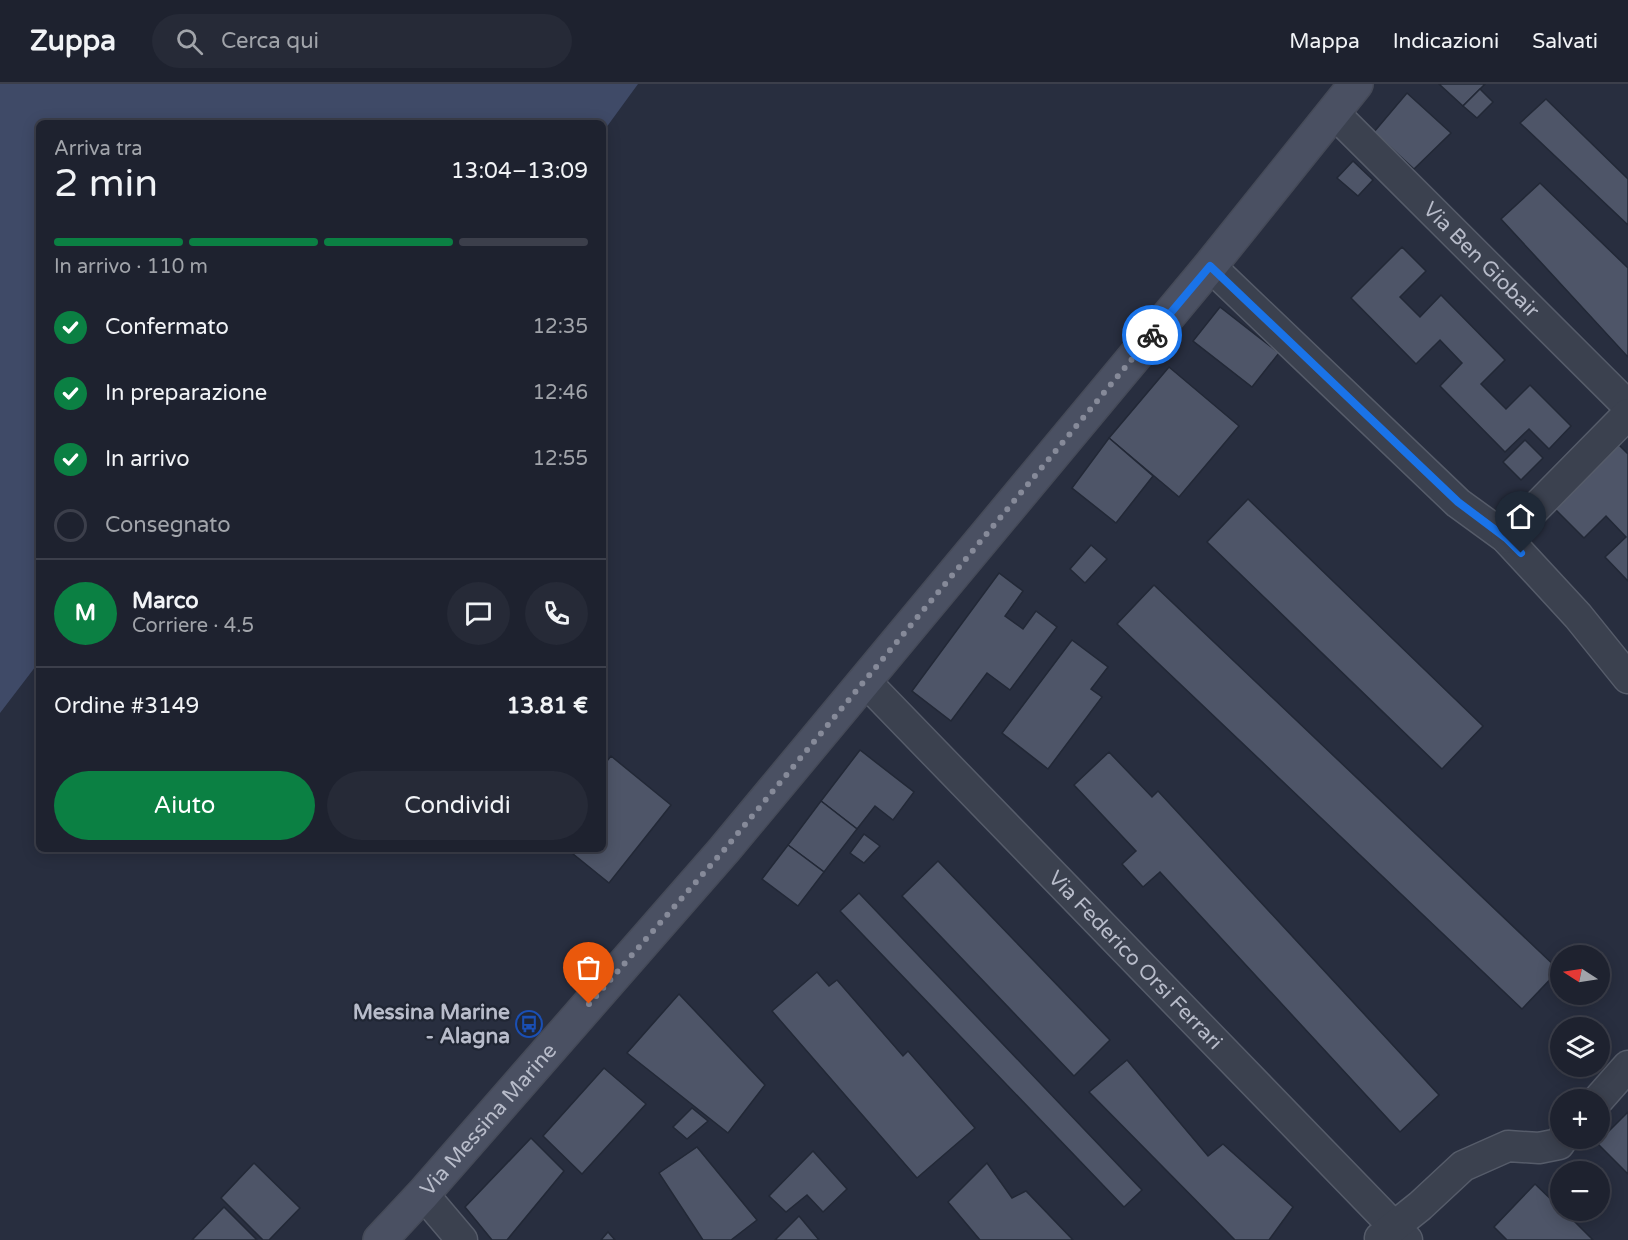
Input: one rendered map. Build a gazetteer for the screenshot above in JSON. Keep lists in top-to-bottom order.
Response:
{
  "streets": {
    "main road": ["Via Messina Marine"],
    "street": ["Via Ben Giobair", "Via Federico Orsi Ferrari"]
  },
  "crossings": [
    ["Via Ben Giobair", "Via Messina Marine"],
    ["Via Federico Orsi Ferrari", "Via Messina Marine"]
  ],
  "places": {
    "bus stop": ["Messina Marine - Alagna"]
  },
  "north": "left",
  "page": {
    "header": "Zuppa",
    "search": "Cerca qui",
    "nav": ["Mappa", "Indicazioni", "Salvati"],
    "heading": ["2 min", "Arriva tra", "13:04–13:09"],
    "panel": [
      "Marco",
      "Corriere · 4.5",
      "Ordine #3149",
      "13.81 €"
    ],
    "bar": "In arrivo · 110 m",
    "list": [
      ["Confermato", "12:35"],
      ["In preparazione", "12:46"],
      ["In arrivo", "12:55"],
      "Consegnato"
    ],
    "round": "M",
    "buttons": ["Aiuto", "Condividi"],
    "map_buttons": ["+", "−"]
  }
}
